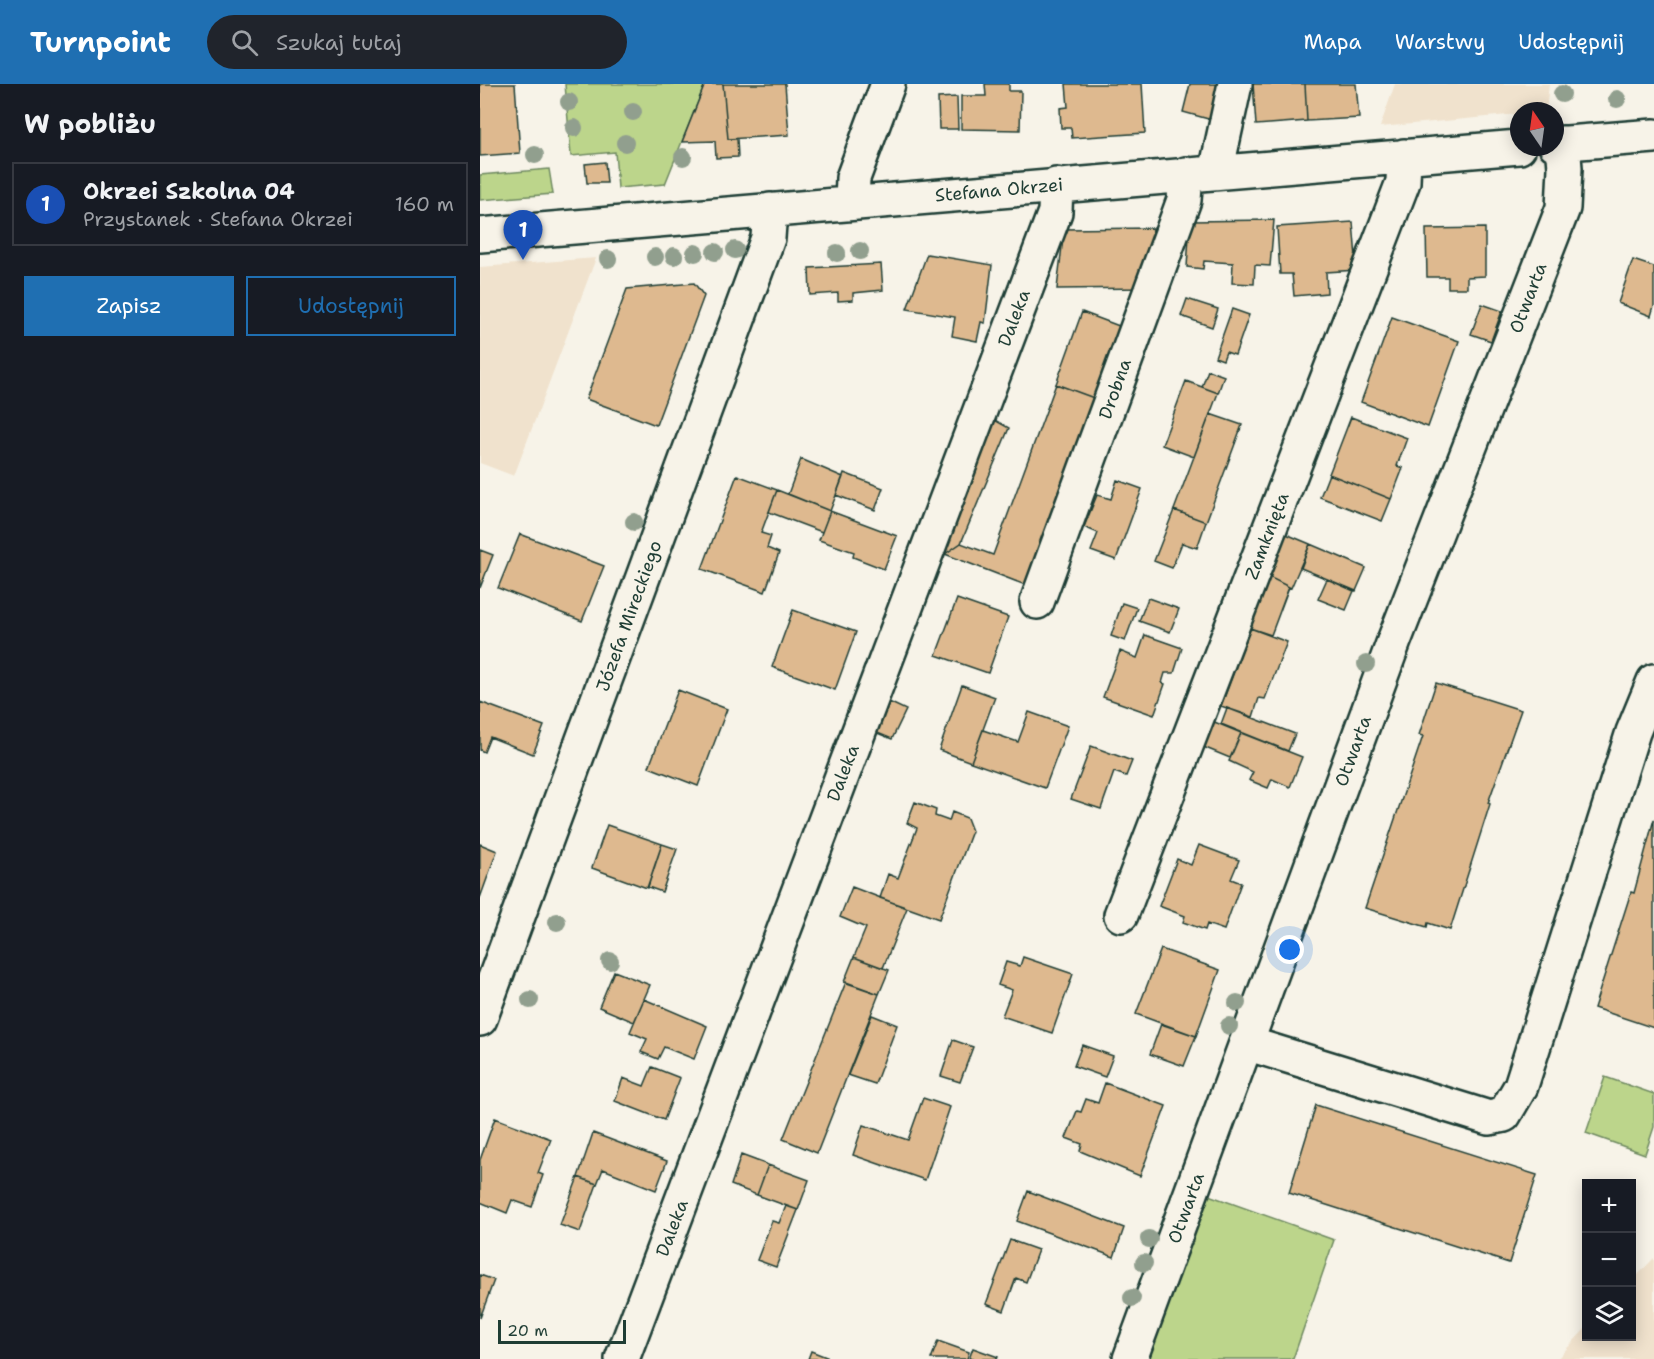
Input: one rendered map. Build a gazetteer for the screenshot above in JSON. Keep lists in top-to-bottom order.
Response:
{
  "streets": {
    "street": [
      "Stefana Okrzei",
      "Otwarta",
      "Daleka",
      "Drobna",
      "Zamknięta",
      "Józefa Mireckiego"
    ]
  },
  "crossings": [
    ["Stefana Okrzei", "Daleka"],
    ["Stefana Okrzei", "Drobna"],
    ["Stefana Okrzei", "Zamknięta"],
    ["Stefana Okrzei", "Józefa Mireckiego"]
  ],
  "scale_bar": "20 m",
  "north": "top",
  "page": {
    "header": "Turnpoint",
    "search": "Szukaj tutaj",
    "nav": ["Mapa", "Warstwy", "Udostępnij"],
    "heading": "W pobliżu",
    "list": [
      {
        "mark": "1",
        "name": "Okrzei Szkolna 04",
        "note": "Przystanek · Stefana Okrzei",
        "value": "160 m"
      }
    ],
    "pins": "1",
    "buttons": ["Zapisz", "Udostępnij"],
    "map_buttons": ["+", "−"],
    "scale": "20 m"
  }
}
